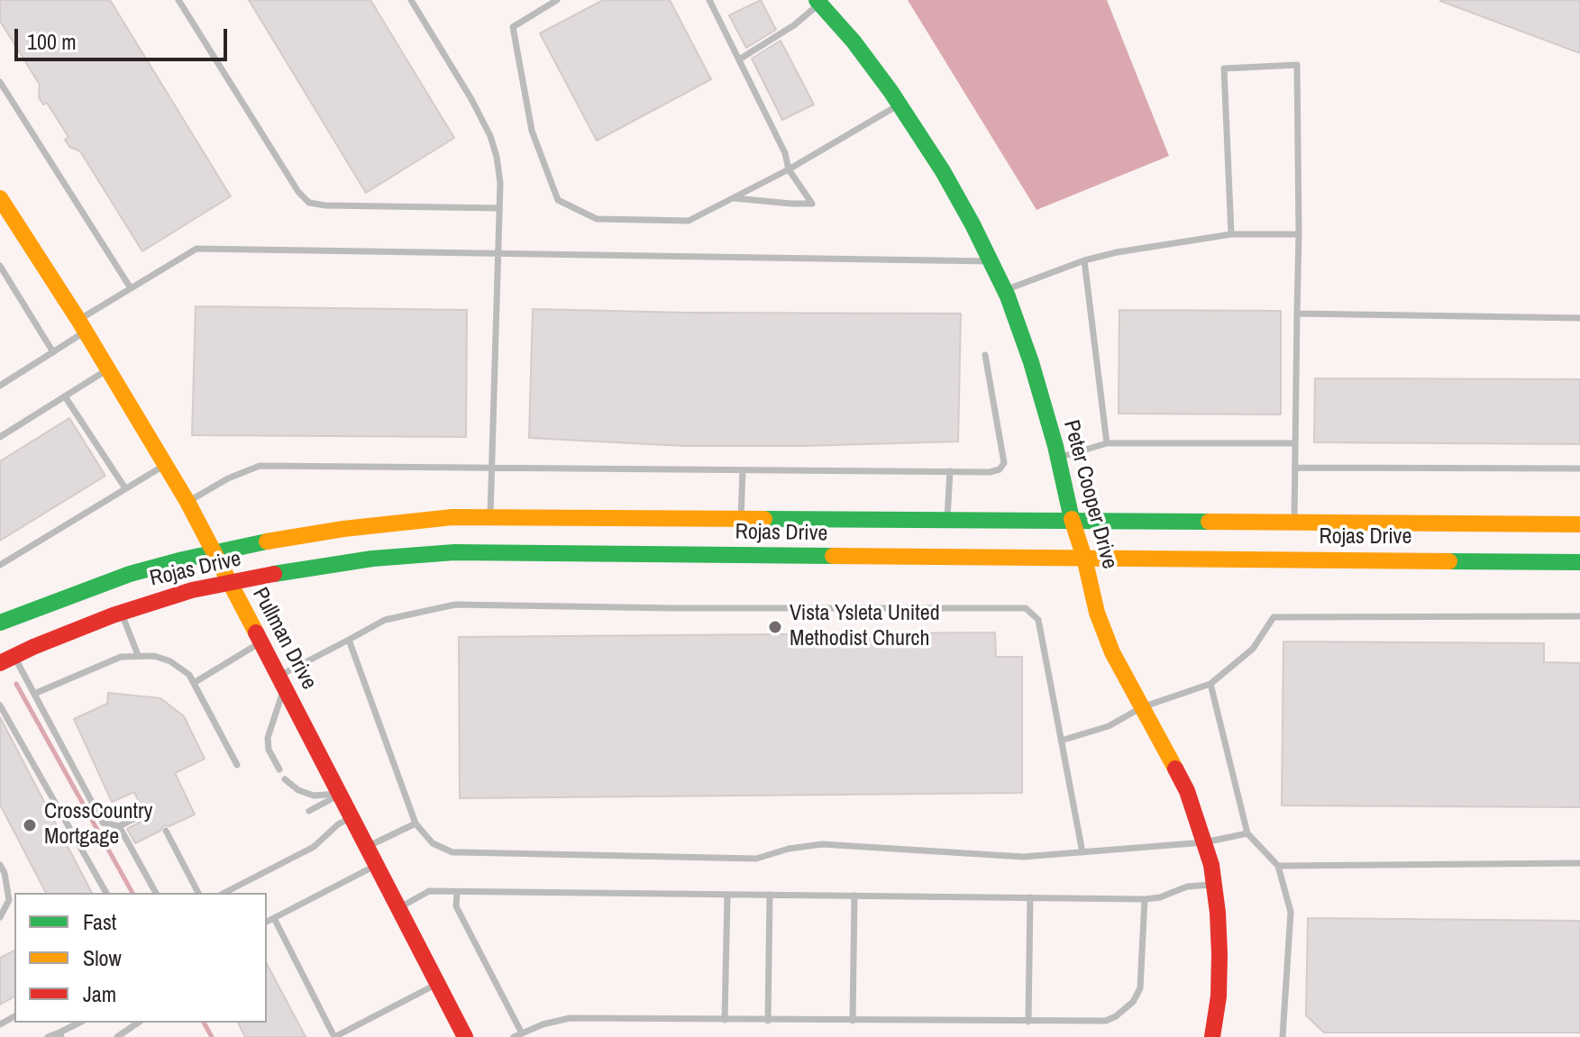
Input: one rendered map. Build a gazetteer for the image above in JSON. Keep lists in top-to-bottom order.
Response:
{
  "streets": {
    "main road": ["Peter Cooper Drive", "Rojas Drive", "Pullman Drive"]
  },
  "crossings": [
    ["Peter Cooper Drive", "Rojas Drive"],
    ["Rojas Drive", "Pullman Drive"]
  ],
  "places": ["Vista Ysleta United Methodist Church", "CrossCountry Mortgage"],
  "legend": ["Fast", "Slow", "Jam"],
  "scale_bar": "100 m"
}
